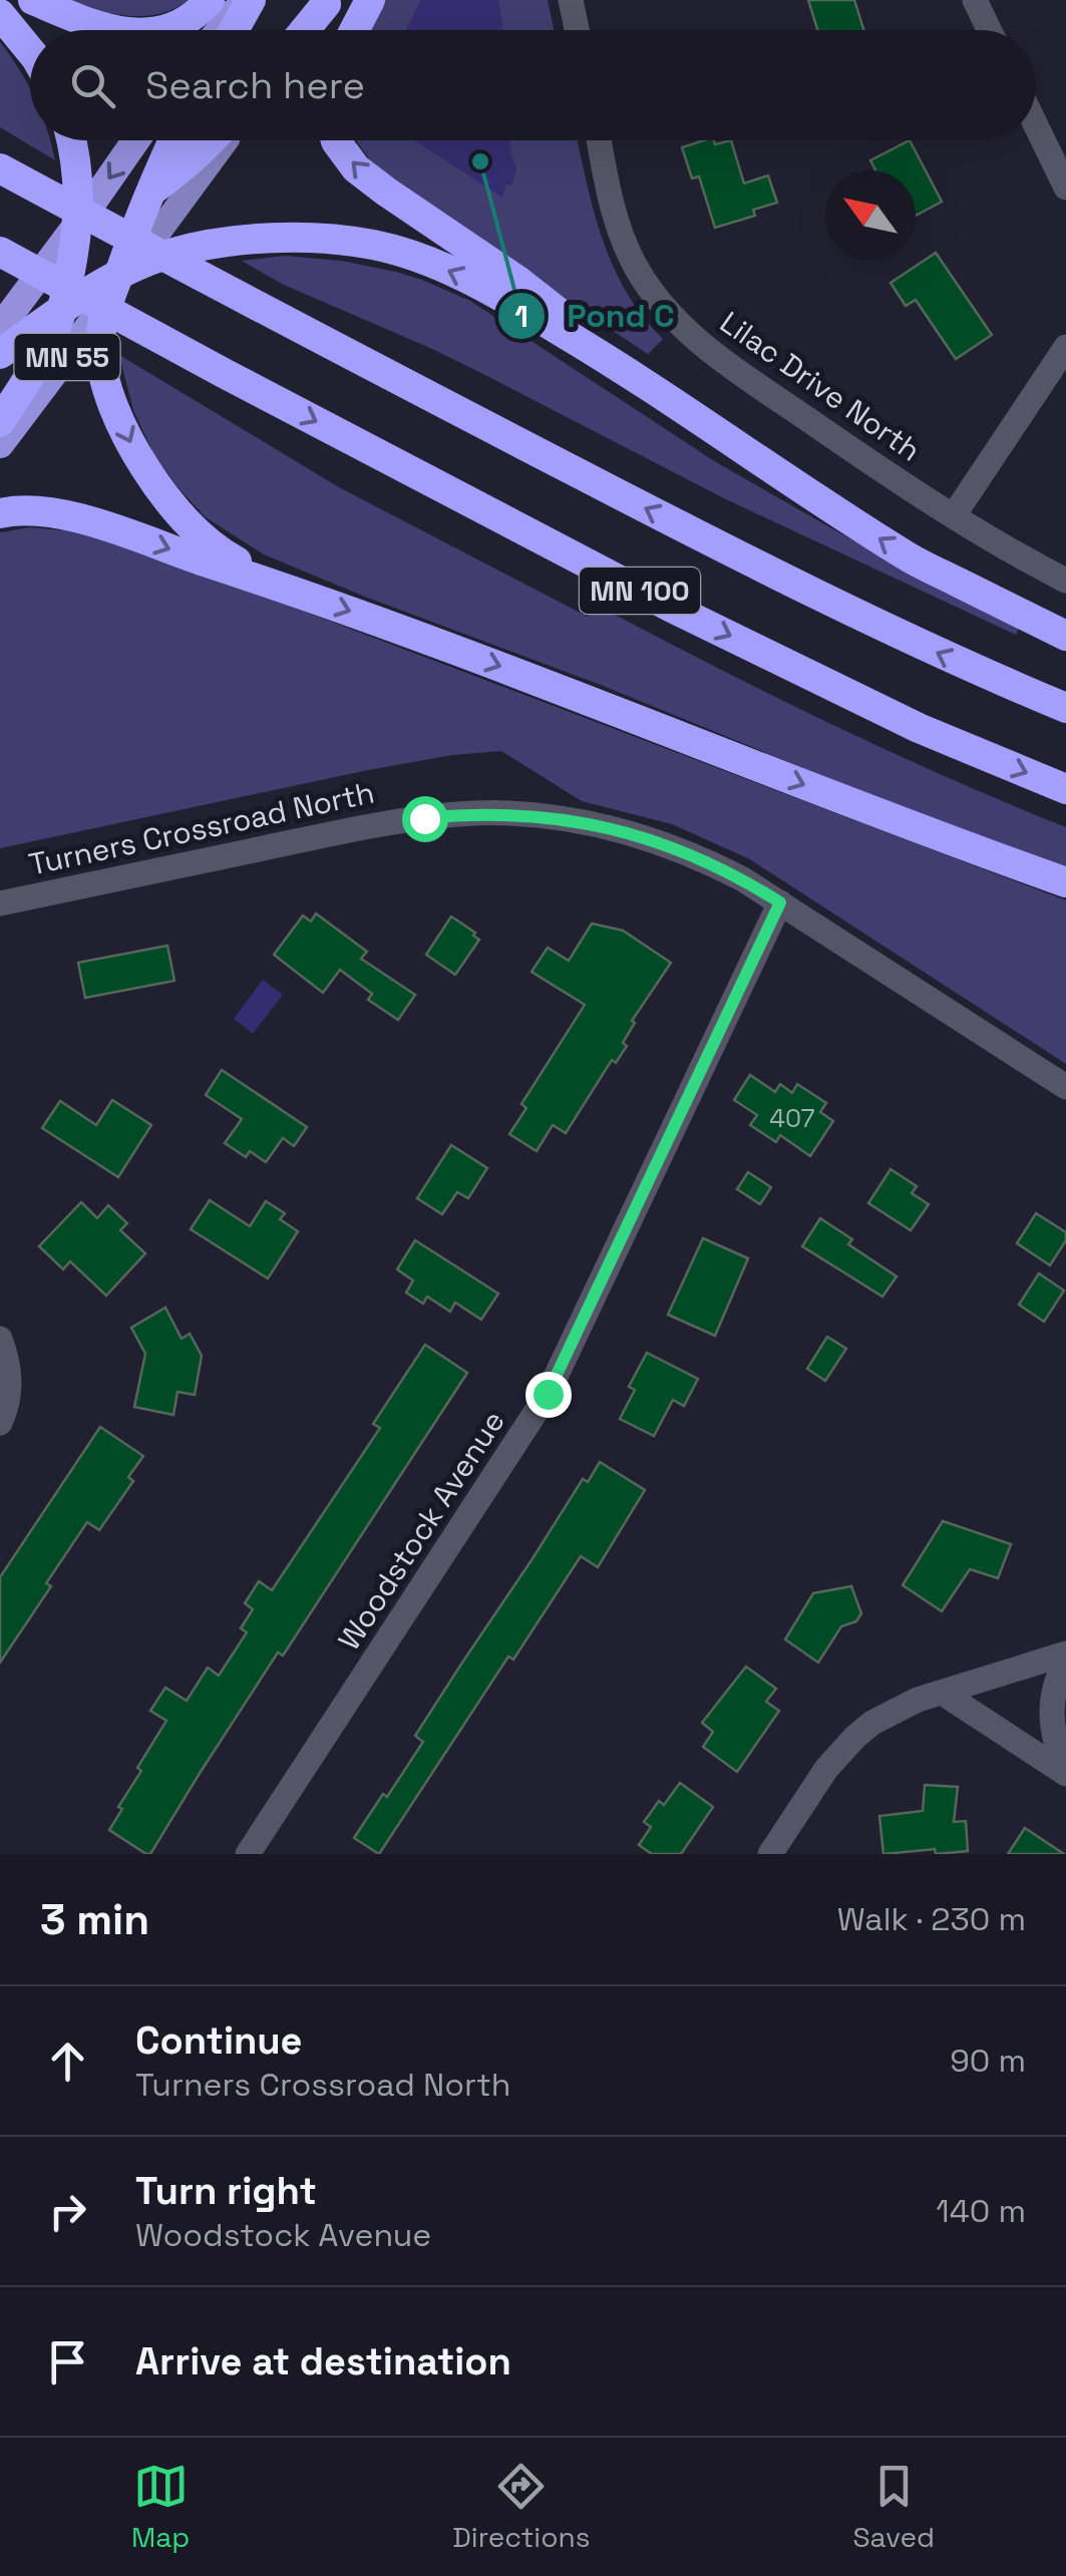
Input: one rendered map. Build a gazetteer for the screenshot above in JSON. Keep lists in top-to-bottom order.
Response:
{
  "streets": {
    "highway": ["MN 55", "MN 100"],
    "street": ["Lilac Drive North", "Turners Crossroad North", "Woodstock Avenue"]
  },
  "crossings": [
    ["Turners Crossroad North", "Woodstock Avenue"]
  ],
  "places": ["Pond C"],
  "house_numbers": ["407"],
  "north": "top left",
  "page": {
    "search": "Search here",
    "heading": ["3 min", "Walk · 230 m"],
    "list": [
      ["Continue", "Turners Crossroad North", "90 m"],
      ["Turn right", "Woodstock Avenue", "140 m"],
      "Arrive at destination"
    ],
    "nav": ["Map", "Directions", "Saved"]
  }
}
